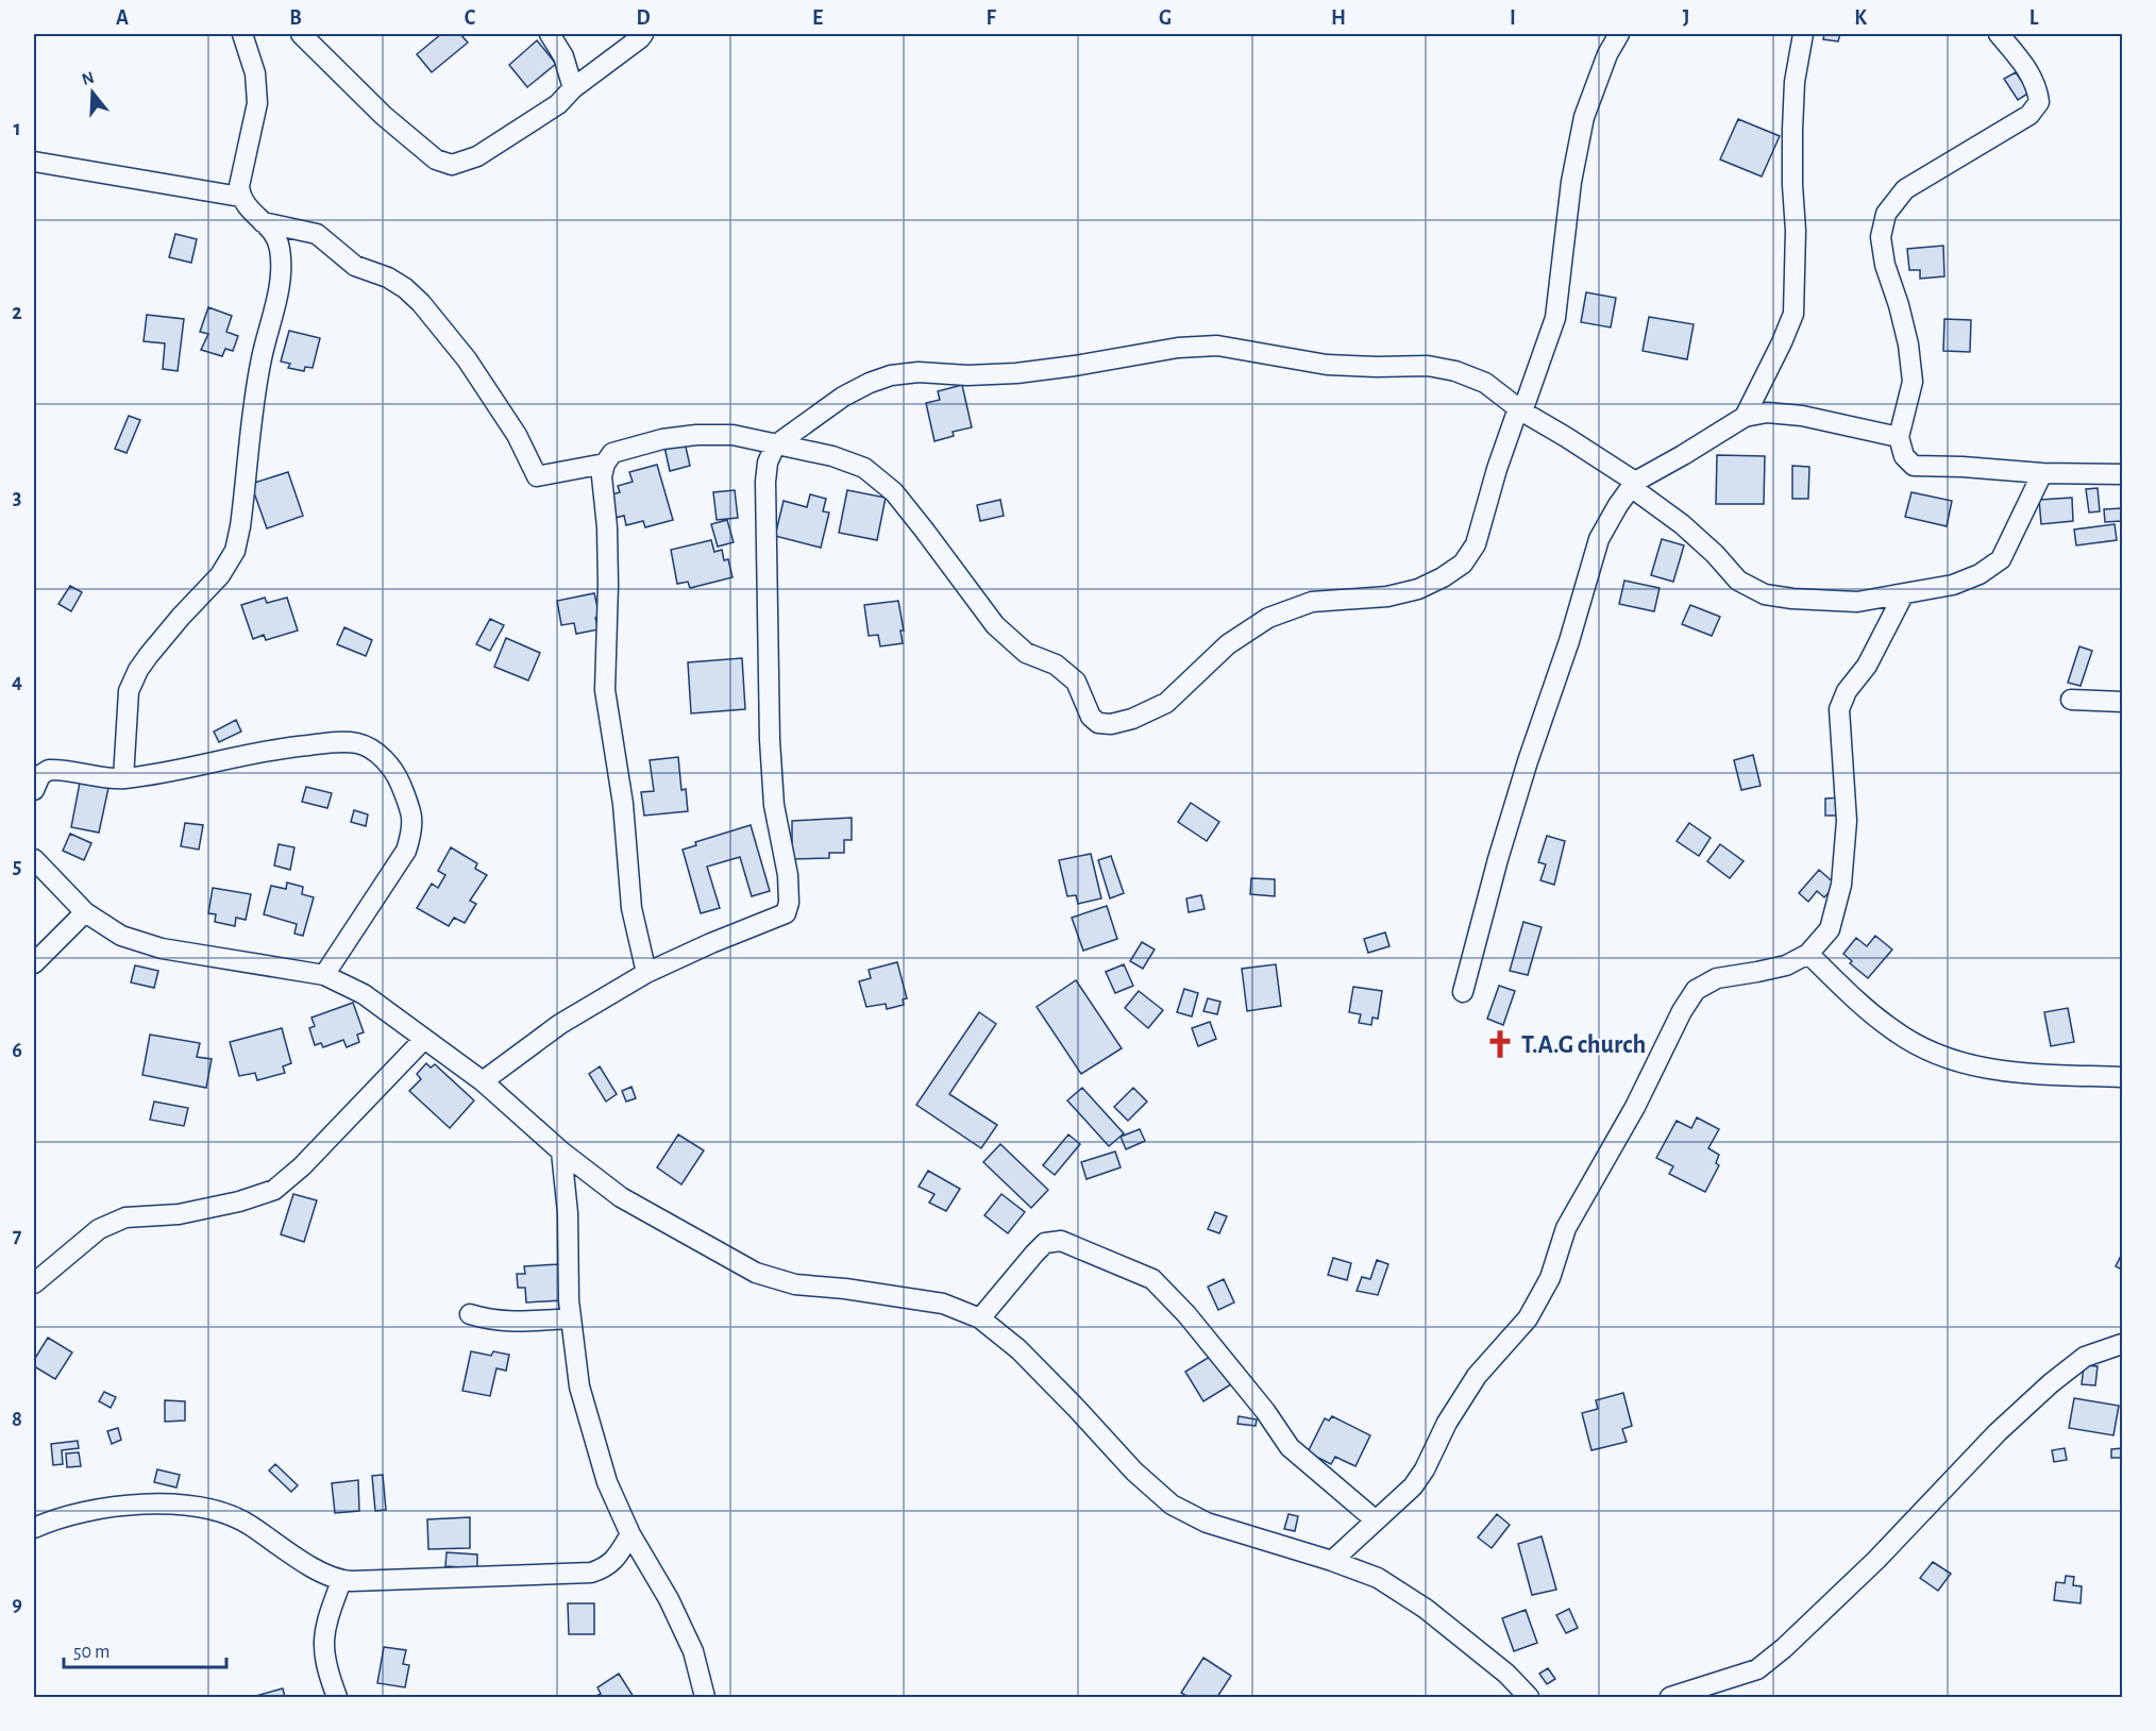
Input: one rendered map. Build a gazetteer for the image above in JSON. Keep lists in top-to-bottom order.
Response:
{
  "places": {
    "church": ["T.A.G church"]
  },
  "scale_bar": "50 m",
  "north": "top",
  "grid": {
    "columns": [
      "A",
      "B",
      "C",
      "D",
      "E",
      "F",
      "G",
      "H",
      "I",
      "J",
      "K",
      "L"
    ],
    "rows": [
      "1",
      "2",
      "3",
      "4",
      "5",
      "6",
      "7",
      "8",
      "9"
    ]
  }
}
